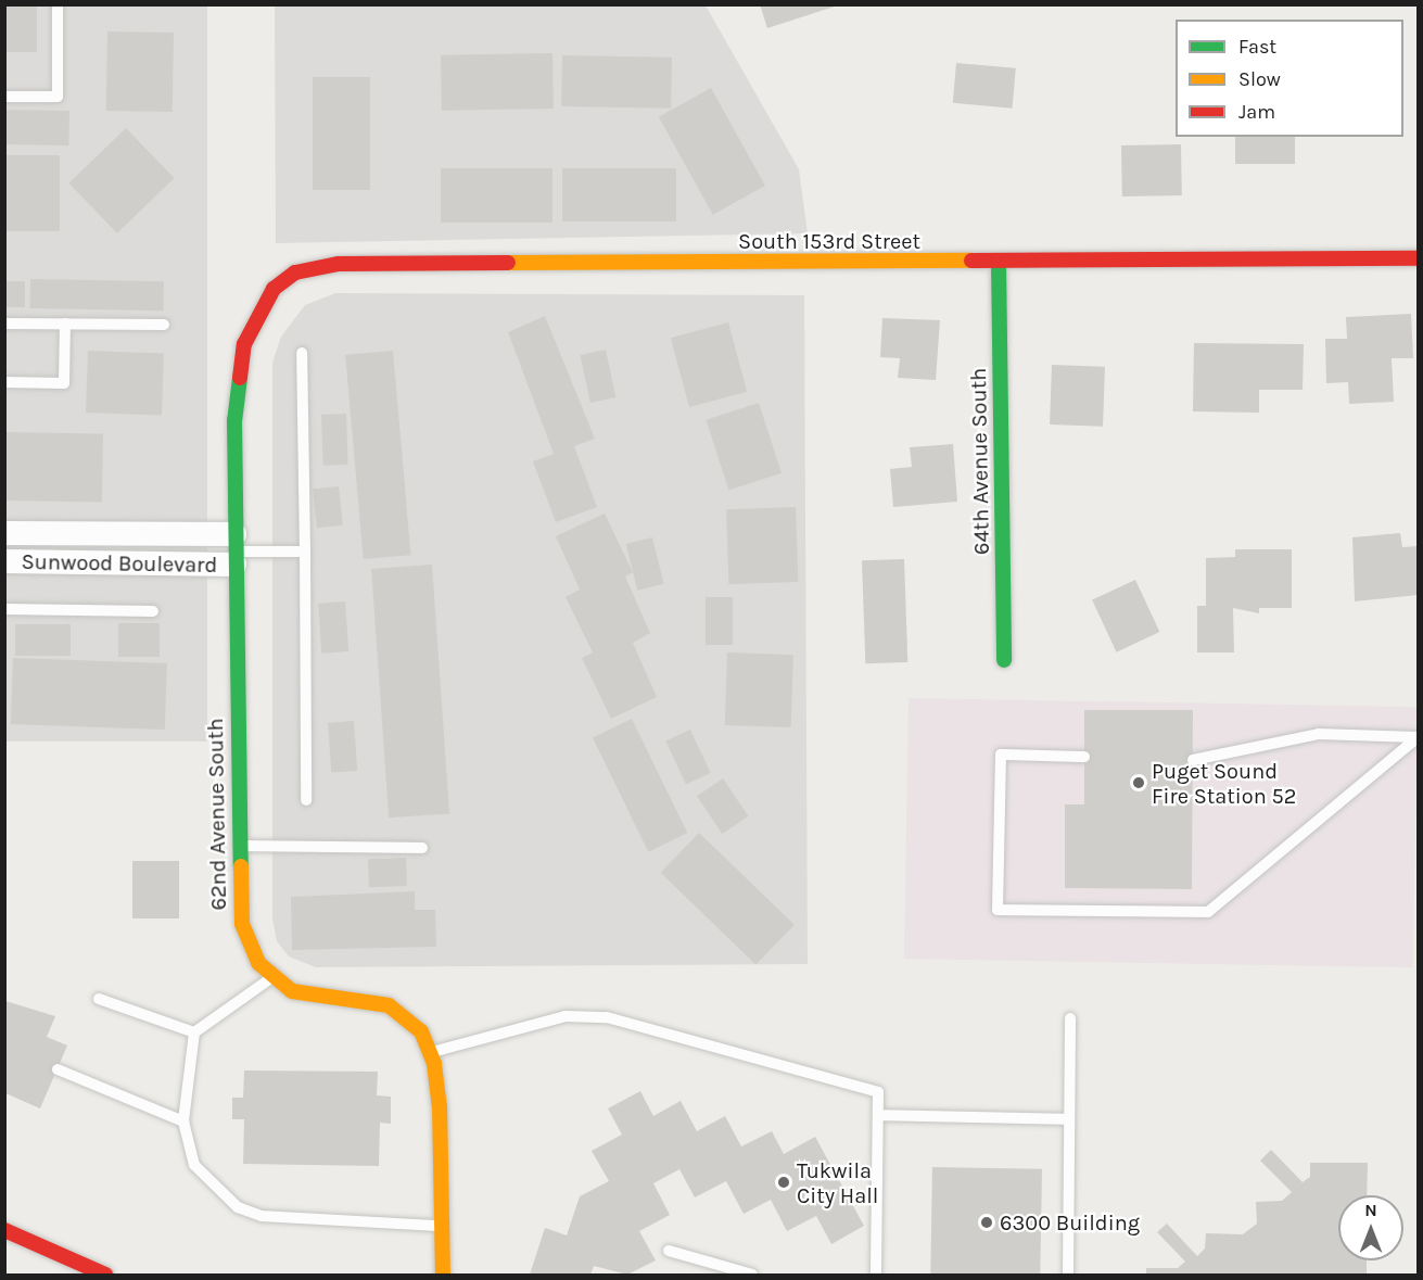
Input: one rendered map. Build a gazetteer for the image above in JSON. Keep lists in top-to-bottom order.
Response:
{
  "streets": {
    "street": [
      "South 153rd Street",
      "64th Avenue South",
      "Sunwood Boulevard",
      "62nd Avenue South"
    ]
  },
  "crossings": [
    ["South 153rd Street", "64th Avenue South"],
    ["South 153rd Street", "62nd Avenue South"],
    ["Sunwood Boulevard", "62nd Avenue South"]
  ],
  "places": ["Puget Sound Fire Station 52", "Tukwila City Hall", "6300 Building"],
  "legend": ["Fast", "Slow", "Jam"],
  "north": "top"
}
